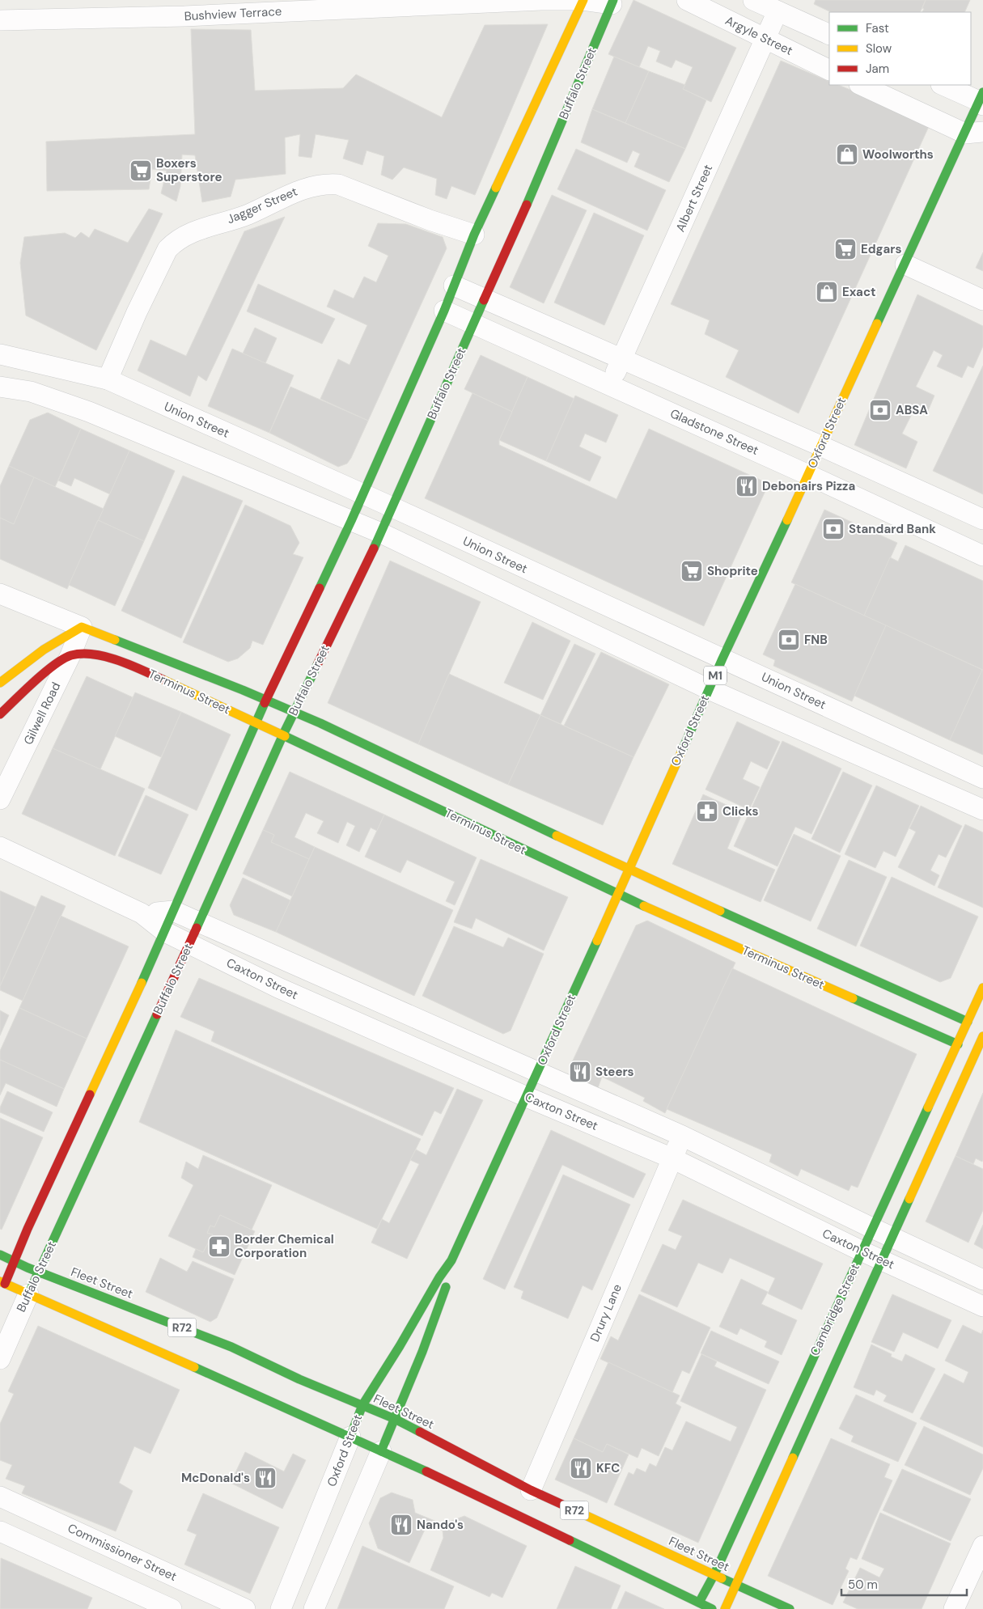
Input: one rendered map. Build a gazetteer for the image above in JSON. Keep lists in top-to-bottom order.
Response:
{
  "streets": {
    "main road": [
      "Buffalo Street",
      "Oxford Street",
      "M1",
      "Terminus Street",
      "Fleet Street",
      "Cambridge Street",
      "R72"
    ],
    "street": [
      "Bushview Terrace",
      "Argyle Street",
      "Albert Street",
      "Jagger Street",
      "Union Street",
      "Gladstone Street",
      "Gilwell Road",
      "Caxton Street",
      "Drury Lane",
      "Commissioner Street"
    ]
  },
  "crossings": [
    ["Bushview Terrace", "Buffalo Street"],
    ["Argyle Street", "Albert Street"],
    ["Buffalo Street", "Union Street"],
    ["Buffalo Street", "Gladstone Street"],
    ["Buffalo Street", "Terminus Street"],
    ["Buffalo Street", "Caxton Street"],
    ["Buffalo Street", "Fleet Street"],
    ["Buffalo Street", "R72"],
    ["Albert Street", "Gladstone Street"],
    ["Jagger Street", "Union Street"],
    ["Union Street", "Oxford Street"],
    ["Gladstone Street", "Oxford Street"],
    ["Oxford Street", "Terminus Street"],
    ["Oxford Street", "Caxton Street"],
    ["Oxford Street", "Fleet Street"],
    ["Oxford Street", "R72"],
    ["Terminus Street", "Gilwell Road"],
    ["Terminus Street", "Cambridge Street"],
    ["Caxton Street", "Cambridge Street"],
    ["Caxton Street", "Drury Lane"],
    ["Fleet Street", "Cambridge Street"],
    ["Fleet Street", "Drury Lane"],
    ["Cambridge Street", "R72"]
  ],
  "places": {
    "shop": ["Woolworths", "Exact"],
    "supermarket": ["Boxers Superstore", "Edgars", "Shoprite"],
    "bank": ["ABSA", "Standard Bank", "FNB"],
    "restaurant": [
      "Debonairs Pizza",
      "Steers",
      "KFC",
      "McDonald's",
      "Nando's"
    ],
    "pharmacy": ["Clicks", "Border Chemical Corporation"]
  },
  "legend": ["Fast", "Slow", "Jam"],
  "scale_bar": "50 m"
}
